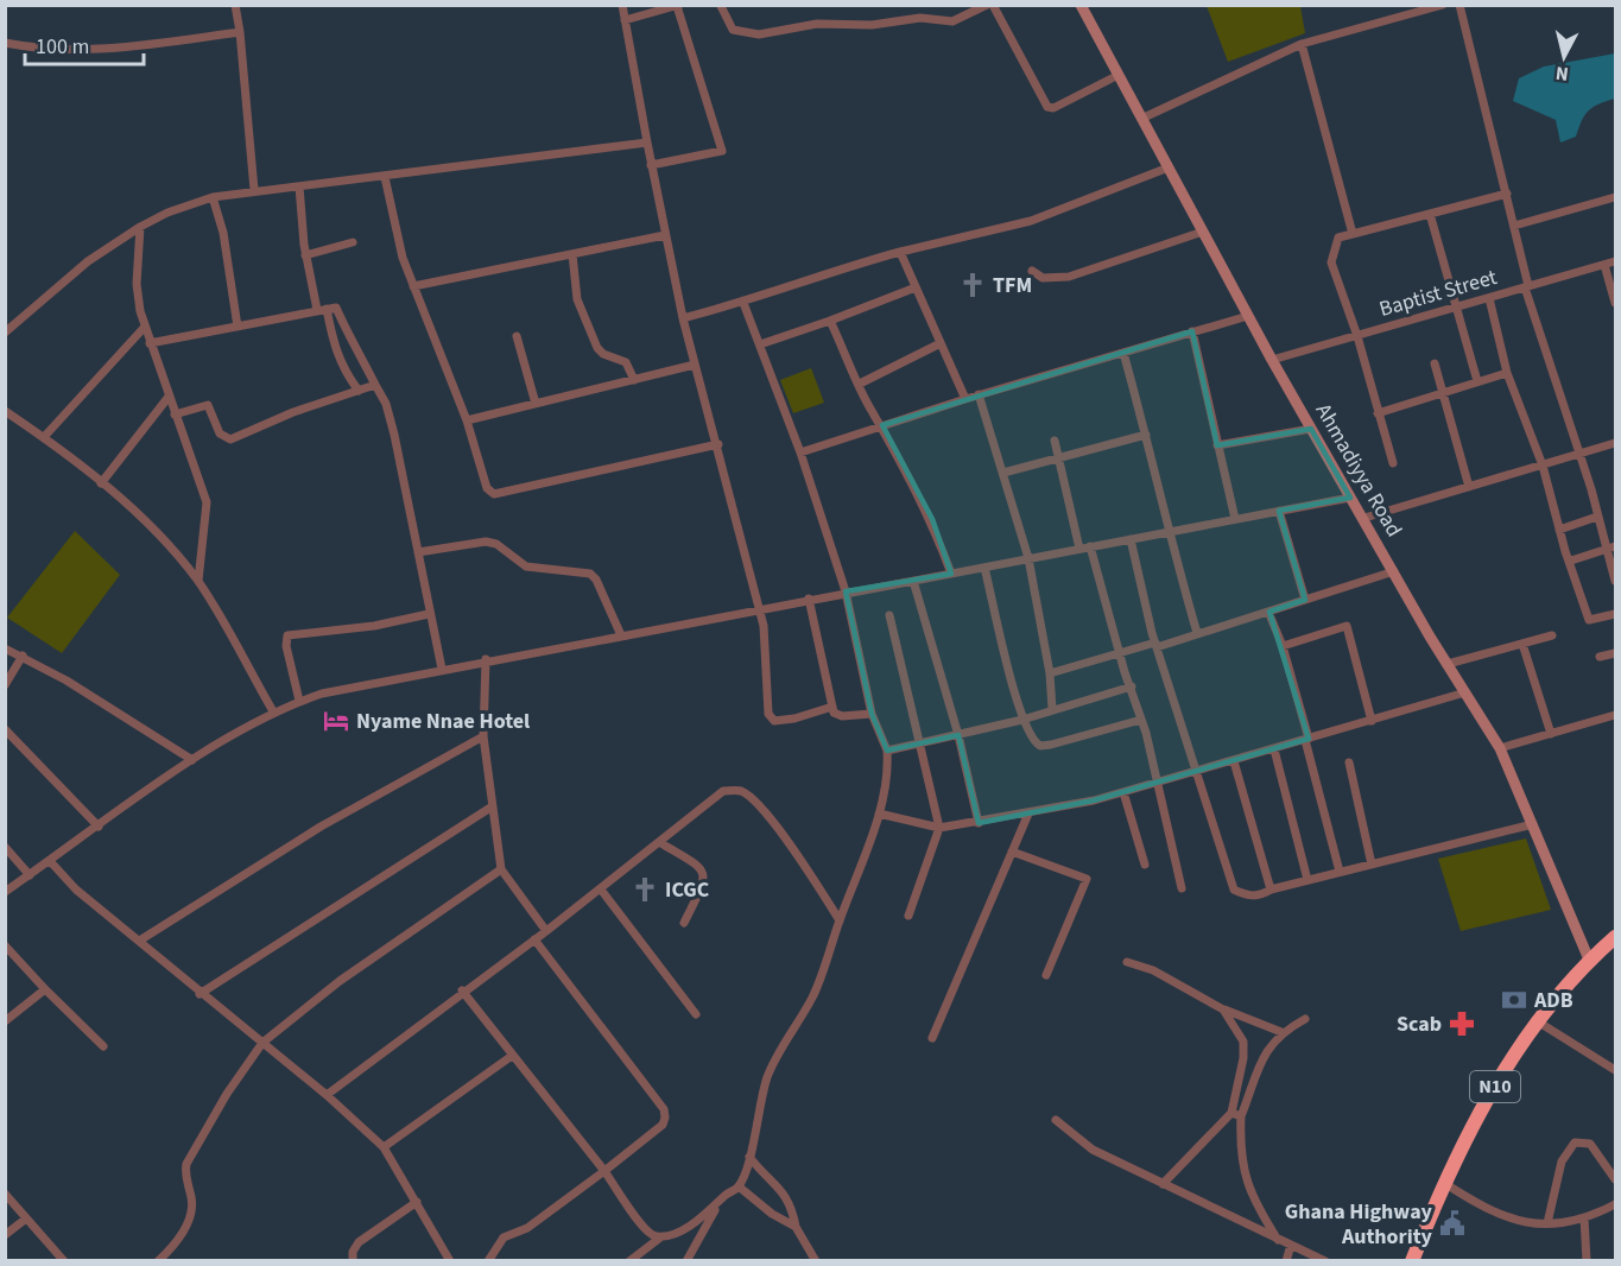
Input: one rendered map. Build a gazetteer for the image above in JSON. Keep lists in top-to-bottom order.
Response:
{
  "streets": {
    "highway": ["N10"],
    "street": ["Baptist Street", "Ahmadiyya Road"]
  },
  "crossings": [
    ["Baptist Street", "Ahmadiyya Road"],
    ["Ahmadiyya Road", "N10"]
  ],
  "places": {
    "church": ["TFM", "ICGC"],
    "hotel": ["Nyame Nnae Hotel"],
    "bank": ["ADB"],
    "pharmacy": ["Scab"],
    "public building": ["Ghana Highway Authority"]
  },
  "scale_bar": "100 m",
  "north": "bottom"
}
